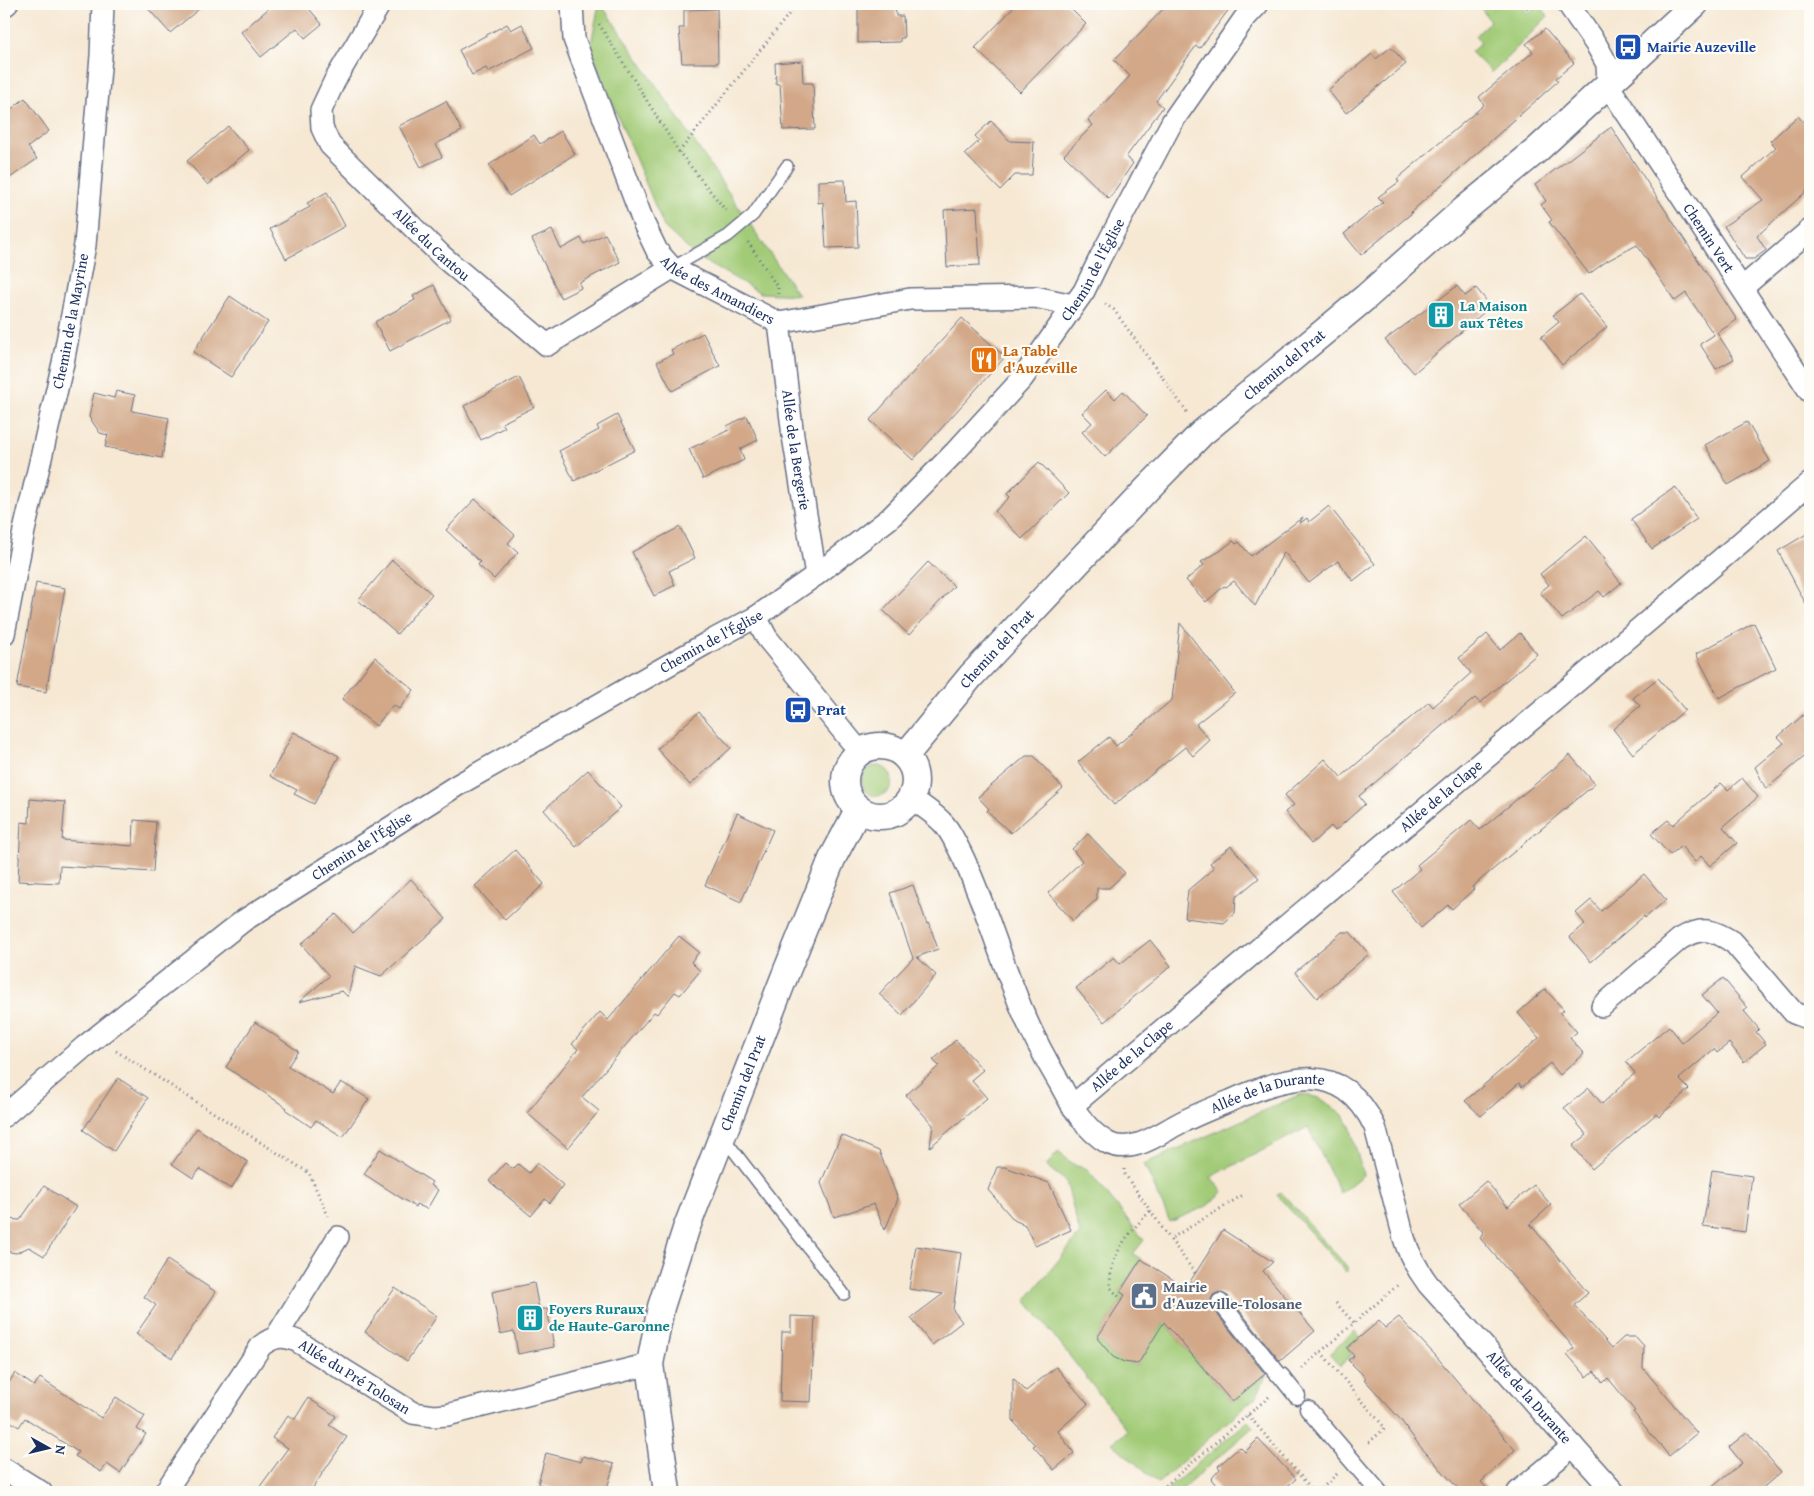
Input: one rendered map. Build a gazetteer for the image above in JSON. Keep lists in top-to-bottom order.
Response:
{
  "streets": {
    "street": [
      "Chemin Vert",
      "Allée du Cantou",
      "Chemin de l'Église",
      "Allée des Amandiers",
      "Chemin de la Mayrine",
      "Chemin del Prat",
      "Allée de la Bergerie",
      "Allée de la Clape",
      "Allée de la Durante",
      "Allée du Pré Tolosan"
    ]
  },
  "crossings": [
    ["Chemin Vert", "Chemin del Prat"],
    ["Allée du Cantou", "Allée des Amandiers"],
    ["Chemin de l'Église", "Allée des Amandiers"],
    ["Chemin de l'Église", "Allée de la Bergerie"],
    ["Allée des Amandiers", "Allée de la Bergerie"],
    ["Chemin del Prat", "Allée de la Durante"],
    ["Chemin del Prat", "Allée du Pré Tolosan"],
    ["Allée de la Clape", "Allée de la Durante"]
  ],
  "places": {
    "bus stop": ["Mairie Auzeville", "Prat"],
    "building": ["La Maison aux Têtes", "Foyers Ruraux de Haute-Garonne"],
    "restaurant": ["La Table d'Auzeville"],
    "public building": ["Mairie d'Auzeville-Tolosane"]
  },
  "north": "right"
}
